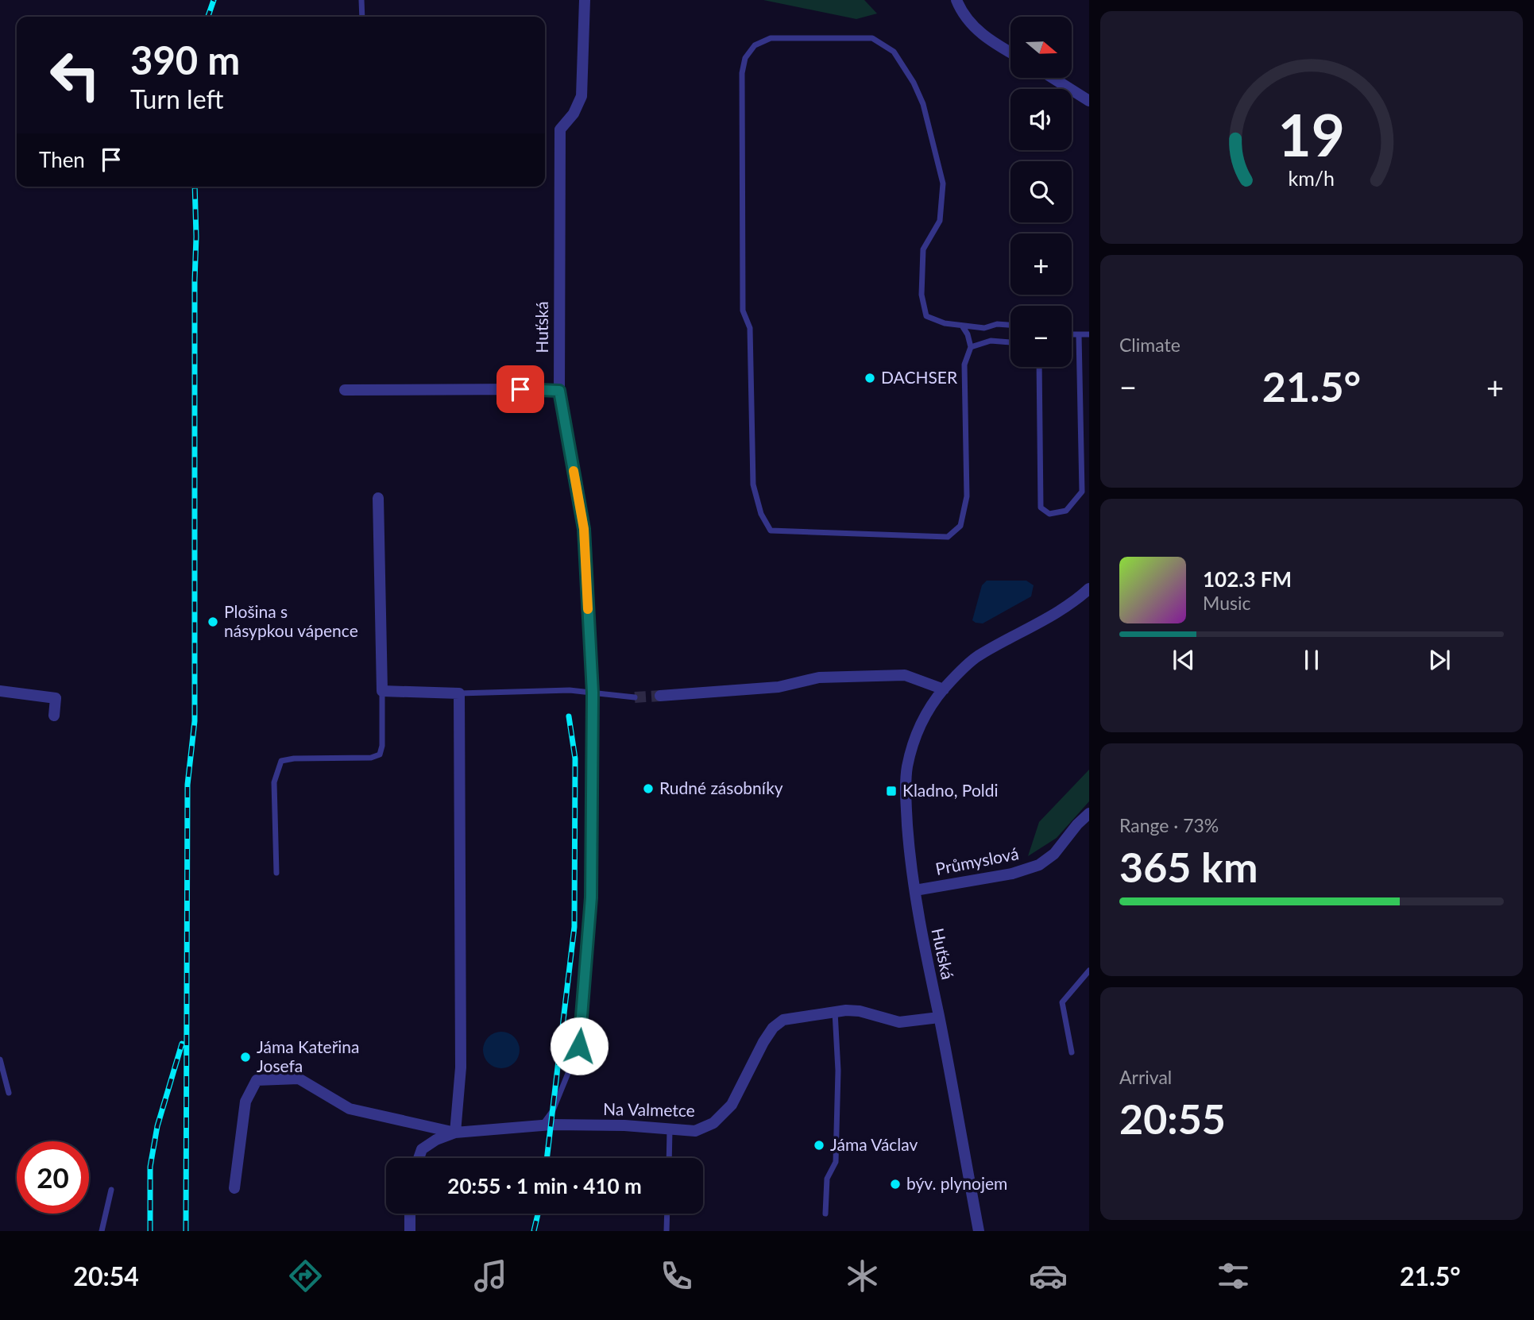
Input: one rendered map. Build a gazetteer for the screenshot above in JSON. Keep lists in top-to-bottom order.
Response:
{
  "streets": {
    "street": ["Huťská", "Průmyslová", "Na Valmetce"]
  },
  "crossings": [
    ["Huťská", "Průmyslová"],
    ["Huťská", "Na Valmetce"]
  ],
  "places": {
    "other": [
      "DACHSER",
      "Plošina s násypkou vápence",
      "Rudné zásobníky",
      "Jáma Kateřina Josefa",
      "Jáma Václav",
      "býv. plynojem"
    ],
    "transit": ["Kladno, Poldi"]
  },
  "north": "right",
  "page": {
    "map_buttons": ["+", "−"],
    "turn": ["390 m", "Turn left"],
    "then": "Then",
    "tile": [
      "Climate",
      ["Range · 73%", "365 km"],
      ["Arrival", "20:55"]
    ],
    "heat": ["−", "21.5°", "+"],
    "song": ["102.3 FM", "Music"],
    "limit": "20",
    "trip": "20:55 · 1 min · 410 m",
    "tabs": ["20:54", "21.5°"],
    "gauge": ["19", "km/h"]
  }
}
